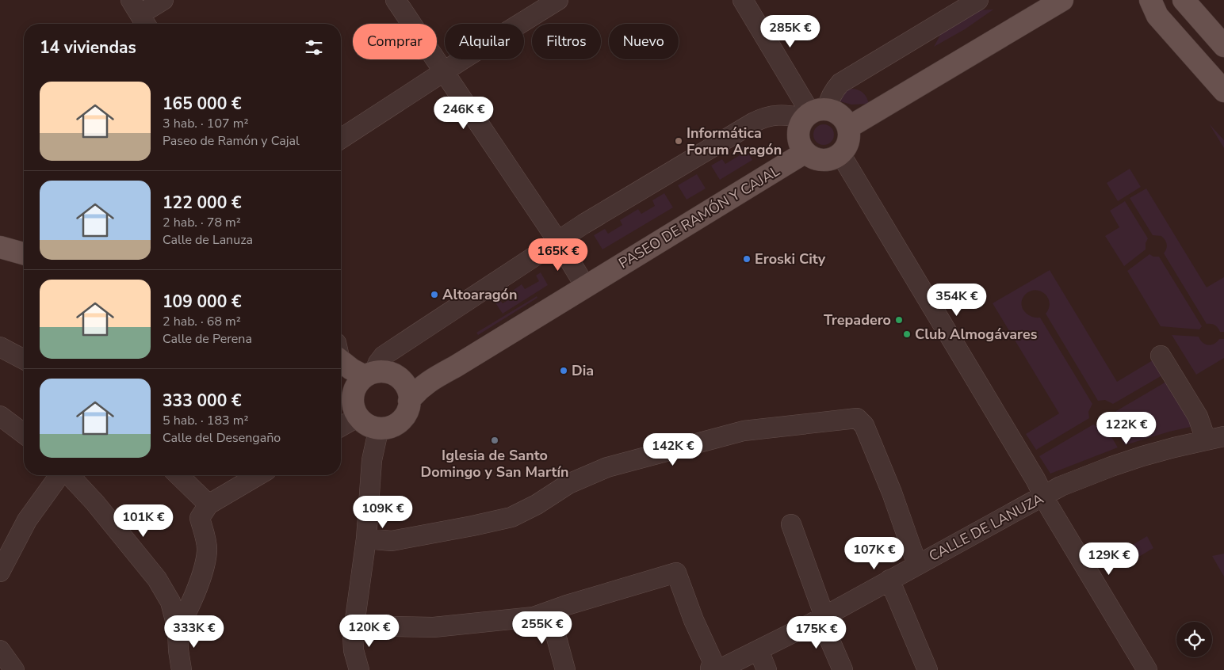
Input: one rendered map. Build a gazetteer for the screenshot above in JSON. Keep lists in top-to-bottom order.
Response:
{
  "streets": {
    "main road": ["PASEO DE RAMÓN Y CAJAL"],
    "street": ["CALLE DE LANUZA"]
  },
  "places": [
    "Informática Forum Aragón",
    "Eroski City",
    "Altoaragón",
    "Trepadero",
    "Club Almogávares",
    "Dia",
    "Iglesia de Santo Domingo y San Martín"
  ],
  "page": {
    "price": [
      "285K €",
      "246K €",
      "165K €",
      "354K €",
      "122K €",
      "142K €",
      "109K €",
      "101K €",
      "107K €",
      "129K €",
      "255K €",
      "120K €",
      "333K €",
      "175K €"
    ],
    "chip": [
      "Comprar",
      "Alquilar",
      "Filtros",
      "Nuevo"
    ],
    "heading": "14 viviendas",
    "list": [
      {
        "name": "165 000 €",
        "note": "3 hab. · 107 m² · Paseo de Ramón y Cajal"
      },
      {
        "name": "122 000 €",
        "note": "2 hab. · 78 m² · Calle de Lanuza"
      },
      {
        "name": "109 000 €",
        "note": "2 hab. · 68 m² · Calle de Perena"
      },
      {
        "name": "333 000 €",
        "note": "5 hab. · 183 m² · Calle del Desengaño"
      }
    ]
  }
}
